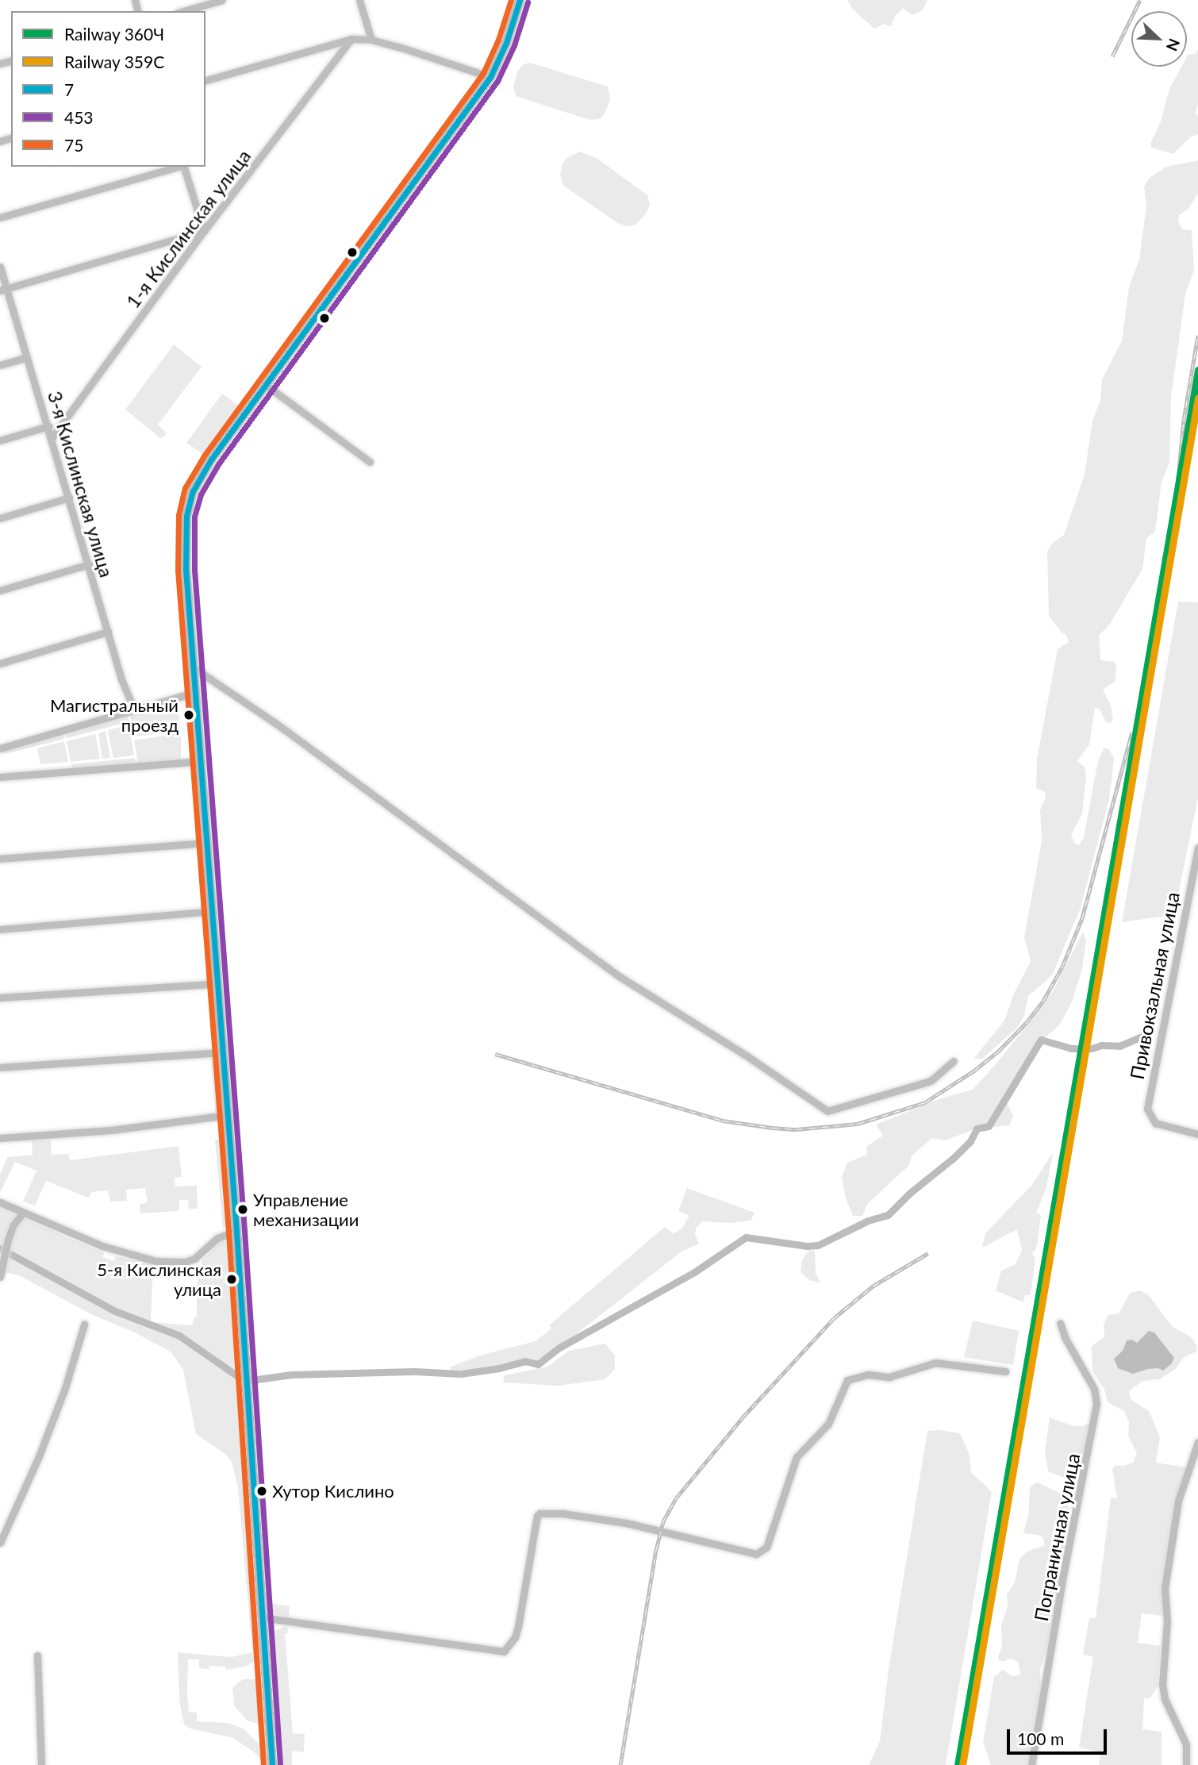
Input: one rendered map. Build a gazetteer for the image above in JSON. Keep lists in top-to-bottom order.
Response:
{
  "streets": {
    "street": [
      "1-я Кислинская улица",
      "3-я Кислинская улица",
      "Привокзальная улица",
      "Пограничная улица"
    ]
  },
  "crossings": [
    ["1-я Кислинская улица", "3-я Кислинская улица"]
  ],
  "places": [
    "Магистральный проезд",
    "Управление механизации",
    "5-я Кислинская улица",
    "Хутор Кислино"
  ],
  "lines": [
    "transit line 7",
    "transit line 75",
    "transit line 453",
    "rail line 360Ч",
    "rail line 359С"
  ],
  "legend": [
    "Railway 360Ч",
    "Railway 359С",
    "7",
    "453",
    "75"
  ],
  "scale_bar": "100 m",
  "north": "bottom right"
}
